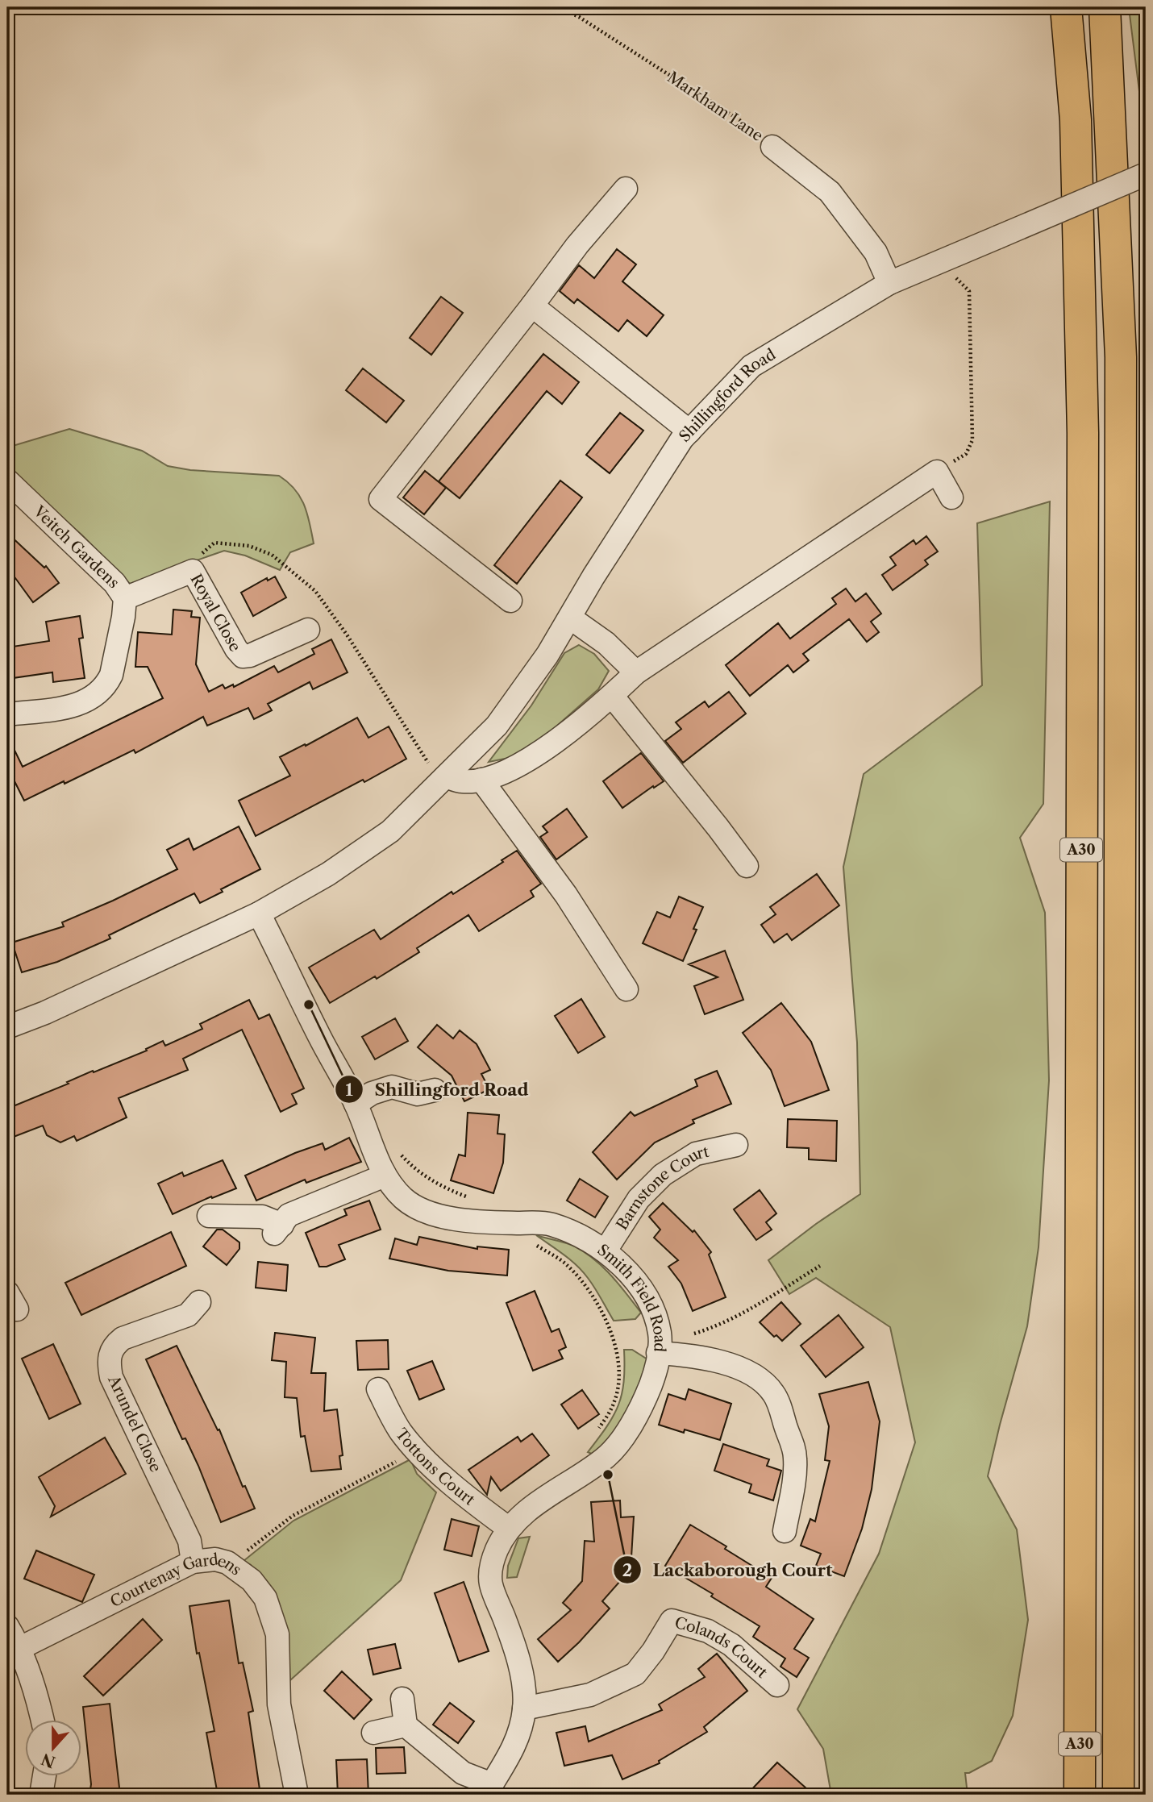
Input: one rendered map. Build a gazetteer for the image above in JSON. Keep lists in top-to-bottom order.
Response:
{
  "streets": {
    "highway": ["A30"],
    "street": [
      "Markham Lane",
      "Shillingford Road",
      "Veitch Gardens",
      "Royal Close",
      "Barnstone Court",
      "Smith Field Road",
      "Arundel Close",
      "Tottons Court",
      "Courtenay Gardens",
      "Colands Court"
    ]
  },
  "crossings": [
    ["Markham Lane", "Shillingford Road"],
    ["Shillingford Road", "Smith Field Road"],
    ["Veitch Gardens", "Royal Close"],
    ["Barnstone Court", "Smith Field Road"],
    ["Smith Field Road", "Tottons Court"],
    ["Smith Field Road", "Colands Court"],
    ["Arundel Close", "Courtenay Gardens"]
  ],
  "places": ["Shillingford Road", "Lackaborough Court"],
  "north": "bottom"
}
